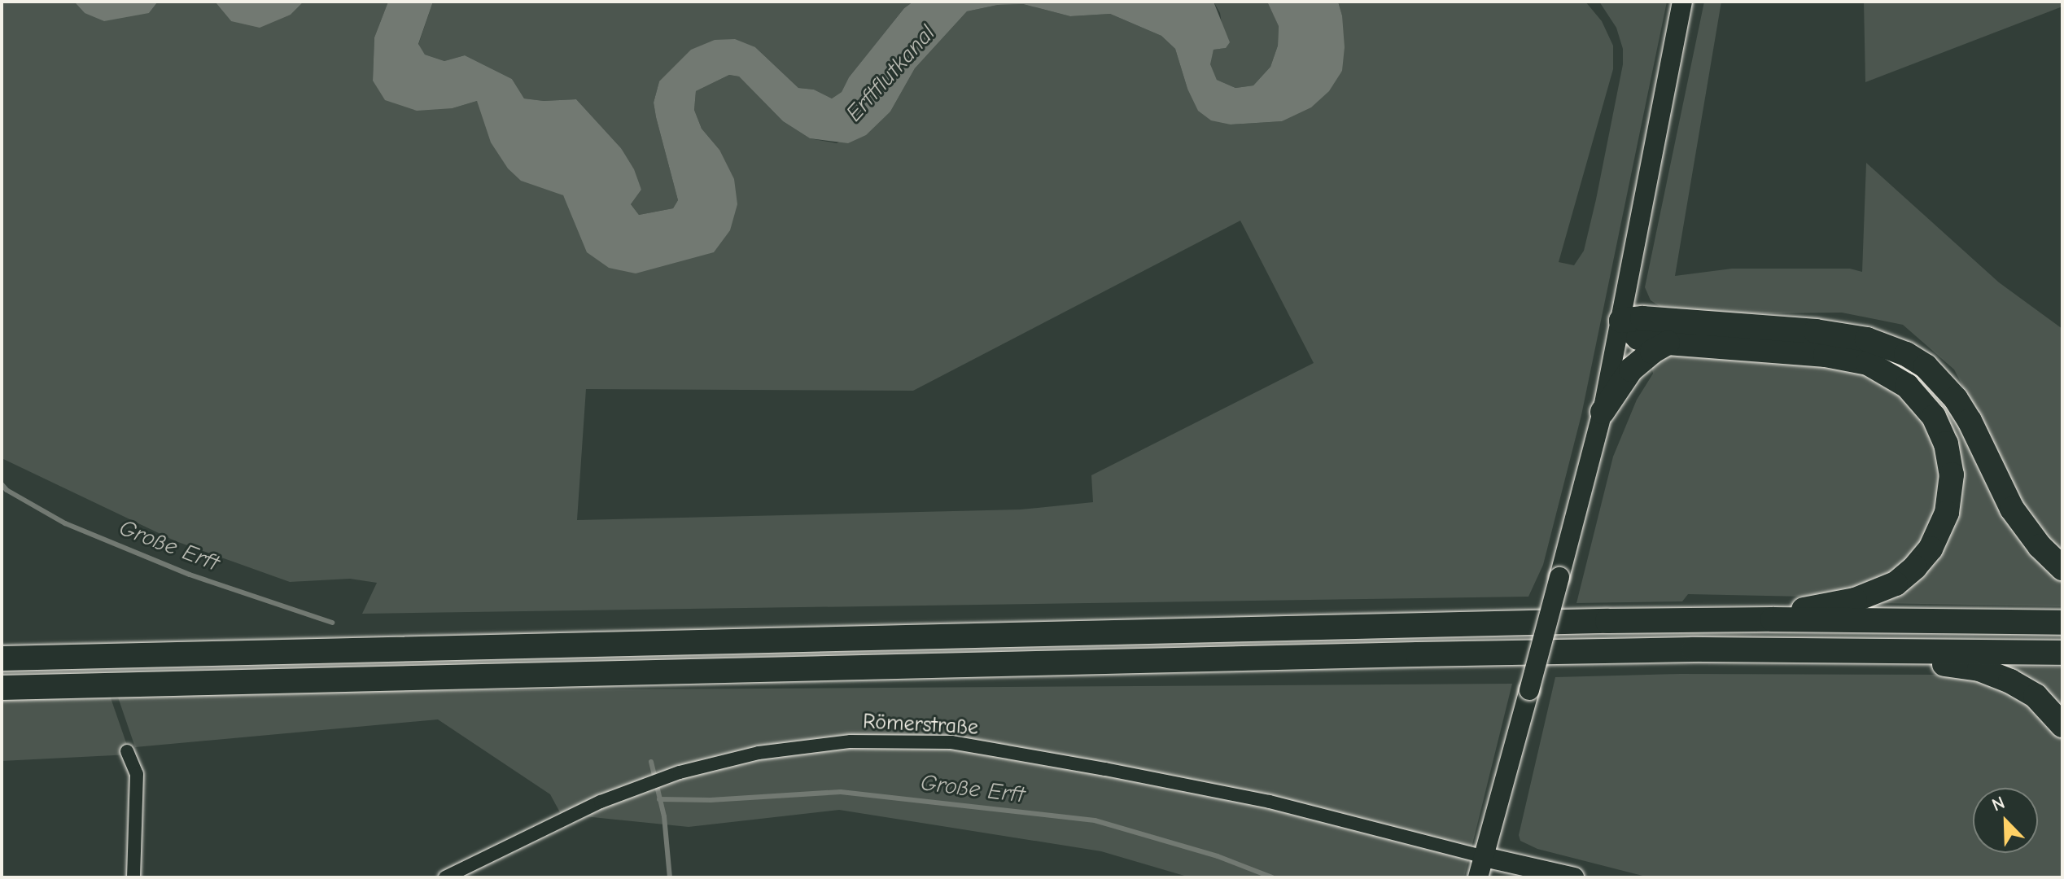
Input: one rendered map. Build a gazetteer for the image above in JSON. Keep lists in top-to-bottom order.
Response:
{
  "streets": {
    "street": ["Römerstraße"]
  },
  "water": ["Erftflutkanal", "Große Erft"],
  "north": "top left"
}
